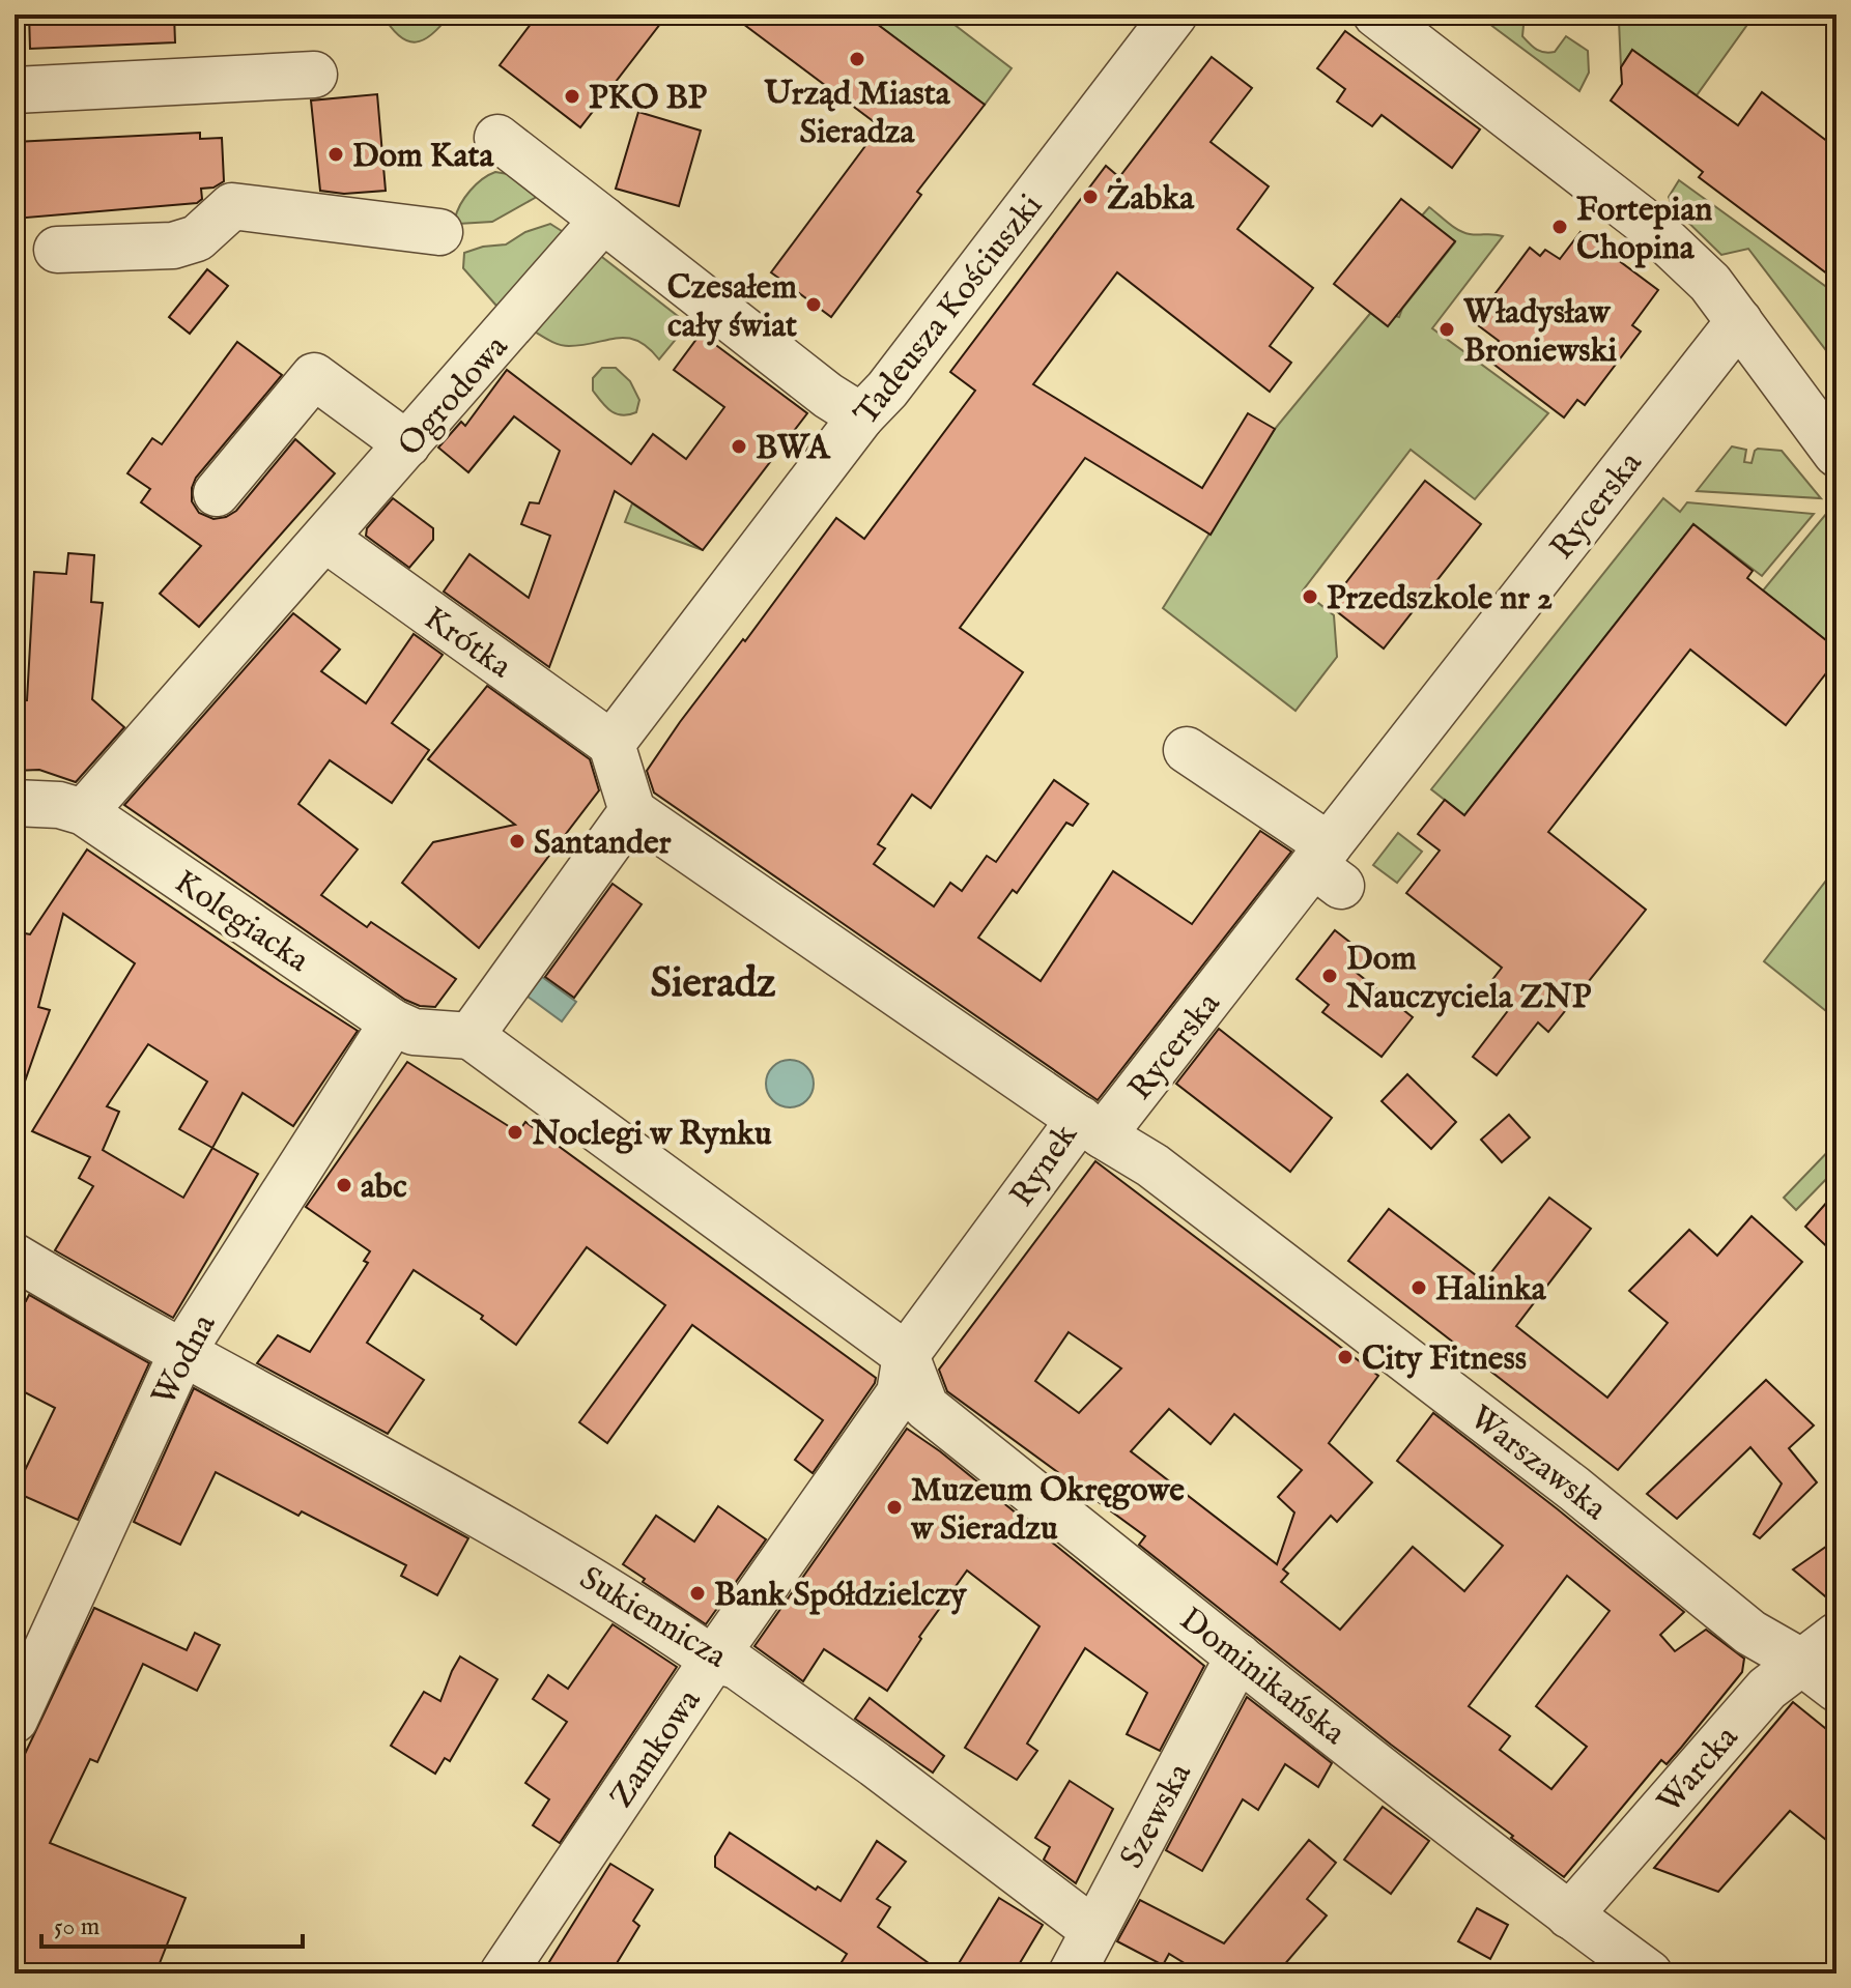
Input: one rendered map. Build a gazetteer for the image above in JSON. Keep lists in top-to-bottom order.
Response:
{
  "streets": {
    "street": [
      "Tadeusza Kościuszki",
      "Ogrodowa",
      "Rycerska",
      "Krótka",
      "Kolegiacka",
      "Rynek",
      "Wodna",
      "Warszawska",
      "Sukiennicza",
      "Dominikańska",
      "Zamkowa",
      "Warcka",
      "Szewska"
    ]
  },
  "crossings": [
    ["Tadeusza Kościuszki", "Krótka"],
    ["Ogrodowa", "Krótka"],
    ["Ogrodowa", "Kolegiacka"],
    ["Rycerska", "Rynek"],
    ["Rycerska", "Warszawska"],
    ["Kolegiacka", "Wodna"],
    ["Rynek", "Warszawska"],
    ["Rynek", "Dominikańska"],
    ["Rynek", "Zamkowa"],
    ["Wodna", "Sukiennicza"],
    ["Warszawska", "Warcka"],
    ["Sukiennicza", "Zamkowa"],
    ["Sukiennicza", "Szewska"],
    ["Dominikańska", "Zamkowa"],
    ["Dominikańska", "Warcka"],
    ["Dominikańska", "Szewska"]
  ],
  "districts": ["Sieradz"],
  "places": [
    "Urząd Miasta Sieradza",
    "PKO BP",
    "Dom Kata",
    "Żabka",
    "Fortepian Chopina",
    "Czesałem cały świat",
    "Władysław Broniewski",
    "BWA",
    "Przedszkole nr 2",
    "Santander",
    "Dom Nauczyciela ZNP",
    "Noclegi w Rynku",
    "abc",
    "Halinka",
    "City Fitness",
    "Muzeum Okręgowe w Sieradzu",
    "Bank Spółdzielczy"
  ],
  "scale_bar": "50 m"
}
